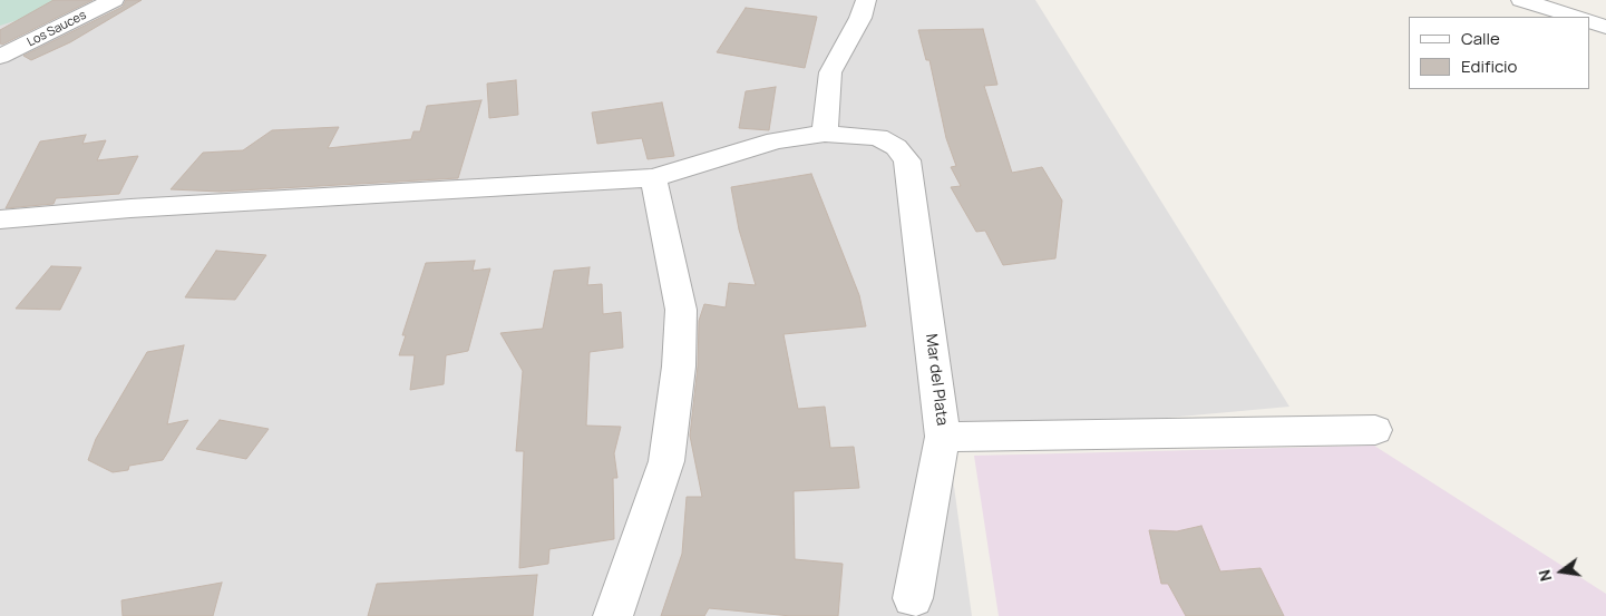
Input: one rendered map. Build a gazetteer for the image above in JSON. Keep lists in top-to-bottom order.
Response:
{
  "streets": {
    "street": ["Los Sauces", "Mar del Plata"]
  },
  "legend": ["Calle", "Edificio"],
  "north": "left"
}
